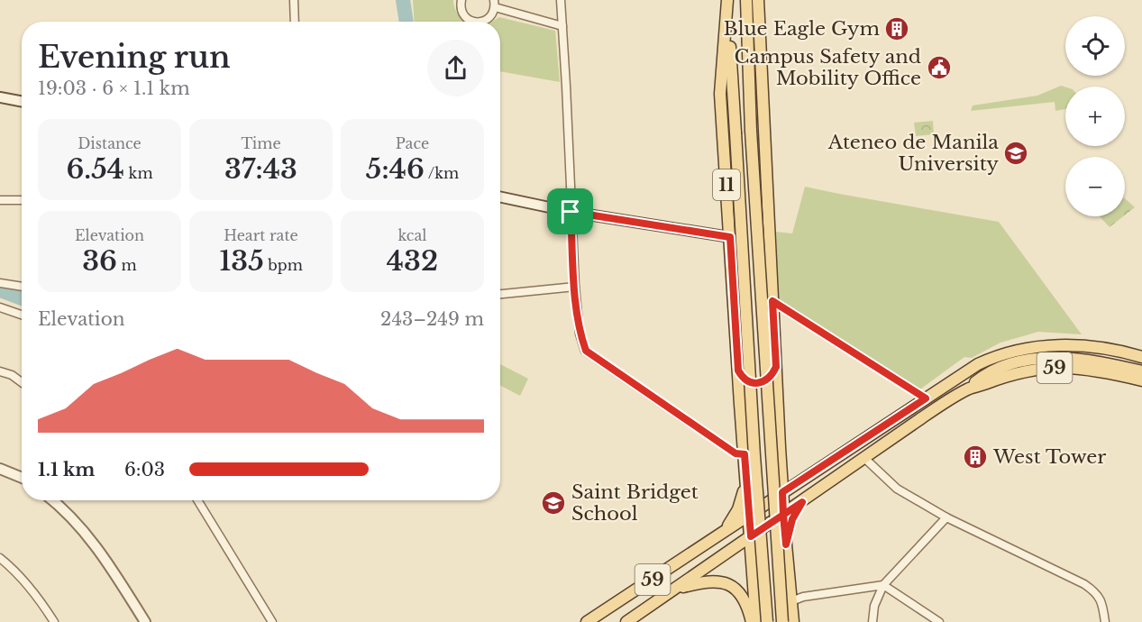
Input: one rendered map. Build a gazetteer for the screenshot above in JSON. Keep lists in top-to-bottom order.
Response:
{
  "streets": {
    "main road": ["11", "59"]
  },
  "crossings": [
    ["11", "59"]
  ],
  "places": {
    "building": ["Blue Eagle Gym", "West Tower"],
    "public building": ["Campus Safety and Mobility Office"],
    "school or university": ["Ateneo de Manila University", "Saint Bridget School"]
  },
  "page": {
    "map_buttons": ["+", "−"],
    "heading": ["Evening run", "19:03 · 6 × 1.1 km"],
    "stats": [
      ["Distance", "6.54 km"],
      ["Time", "37:43"],
      ["Pace", "5:46 /km"],
      ["Elevation", "36 m"],
      ["Heart rate", "135 bpm"],
      ["kcal", "432"]
    ],
    "chart": ["Elevation", "243–249 m"],
    "list": [
      {
        "name": "1.1 km",
        "note": "6:03"
      }
    ]
  }
}
